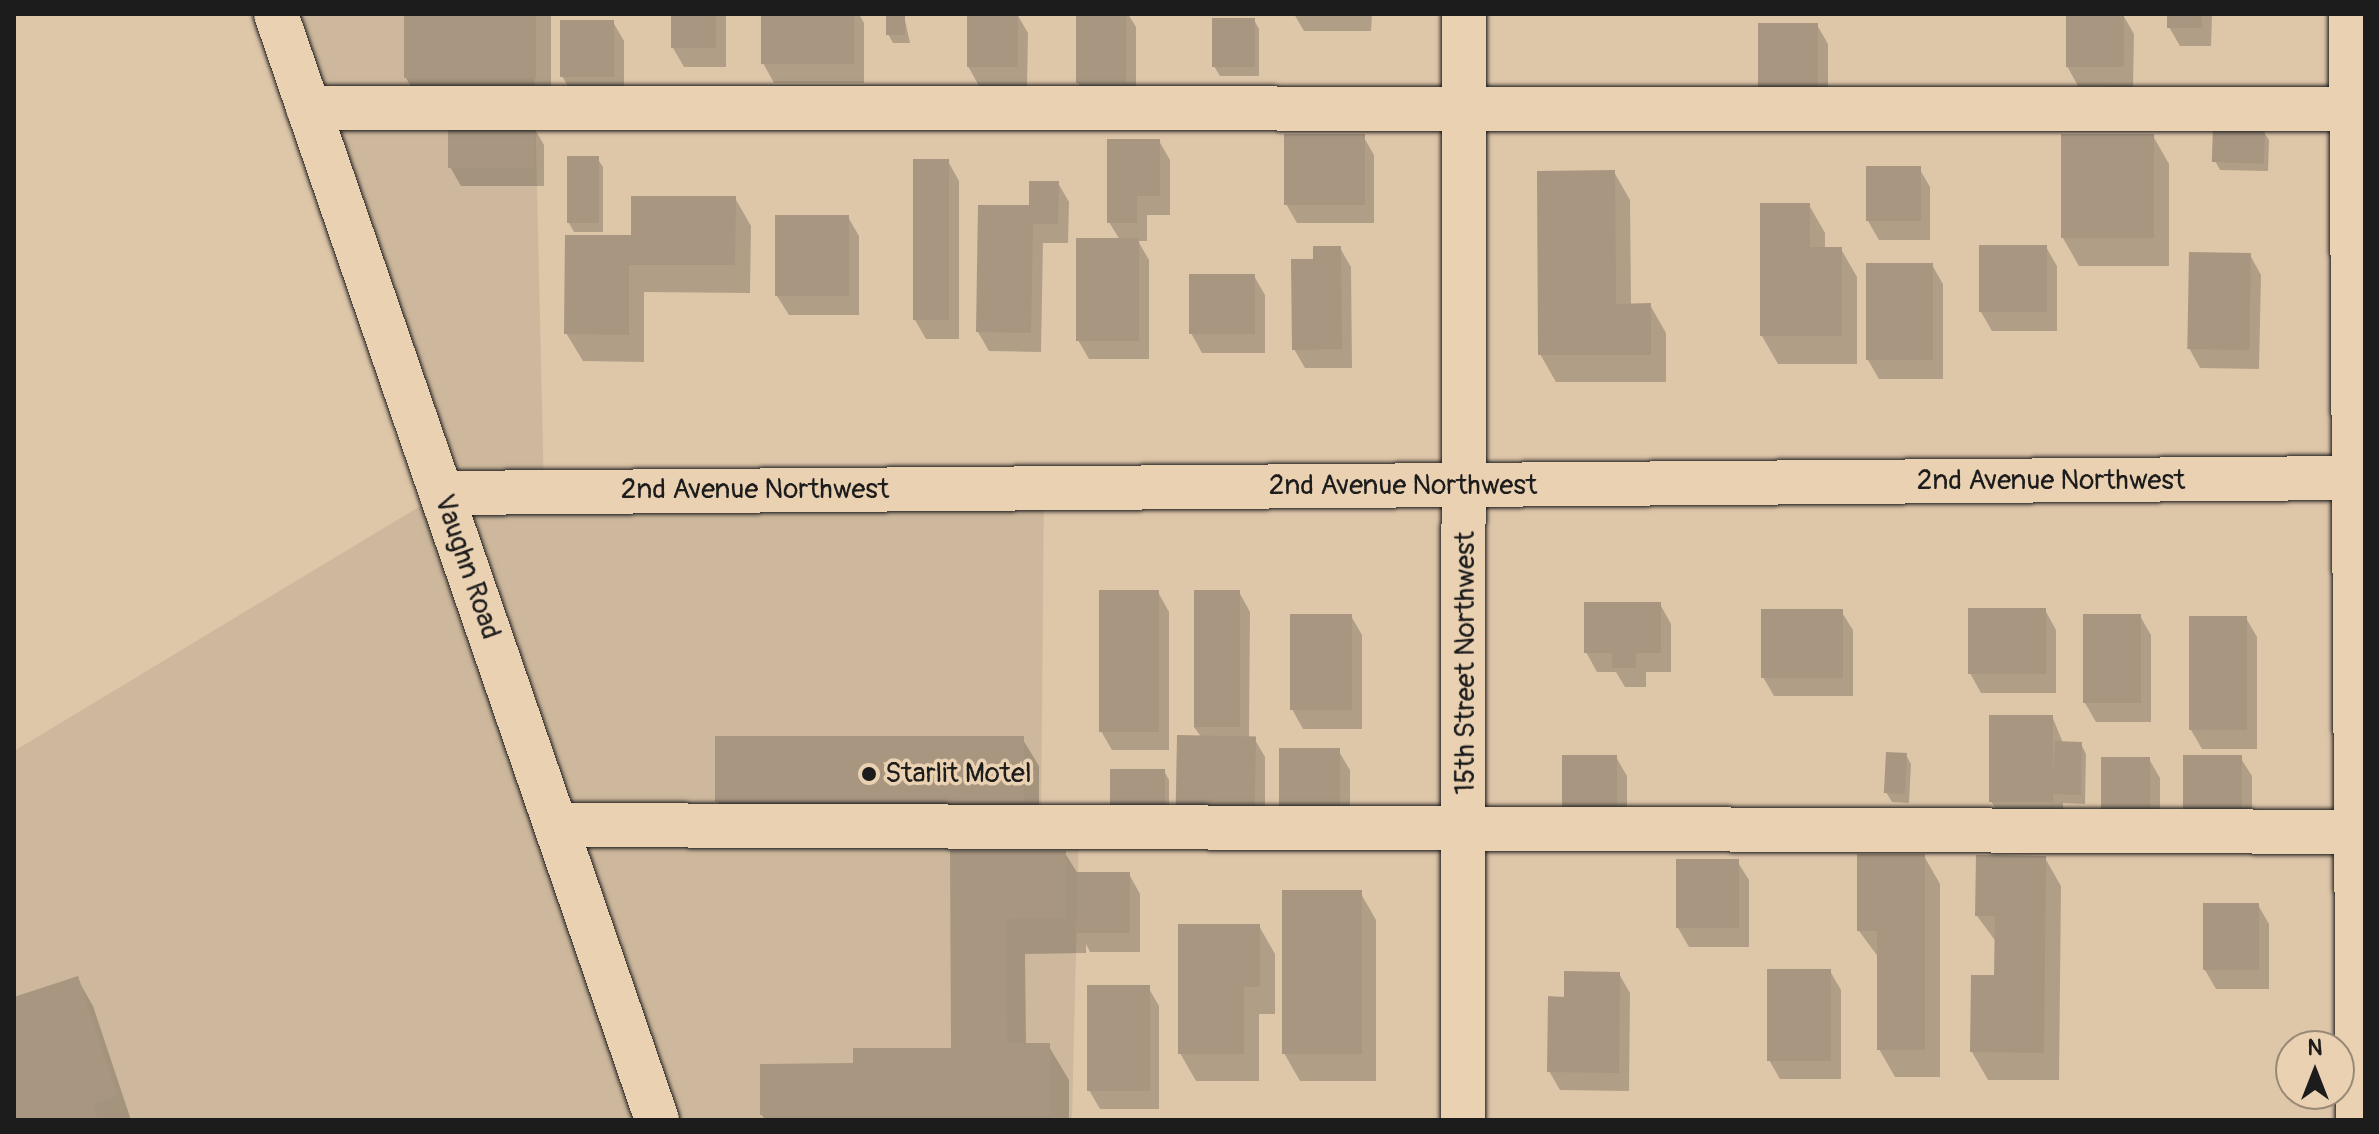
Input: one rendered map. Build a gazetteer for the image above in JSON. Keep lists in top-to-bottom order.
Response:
{
  "streets": {
    "street": ["2nd Avenue Northwest", "Vaughn Road", "15th Street Northwest"]
  },
  "crossings": [
    ["2nd Avenue Northwest", "Vaughn Road"],
    ["2nd Avenue Northwest", "15th Street Northwest"]
  ],
  "places": ["Starlit Motel"],
  "north": "top"
}
